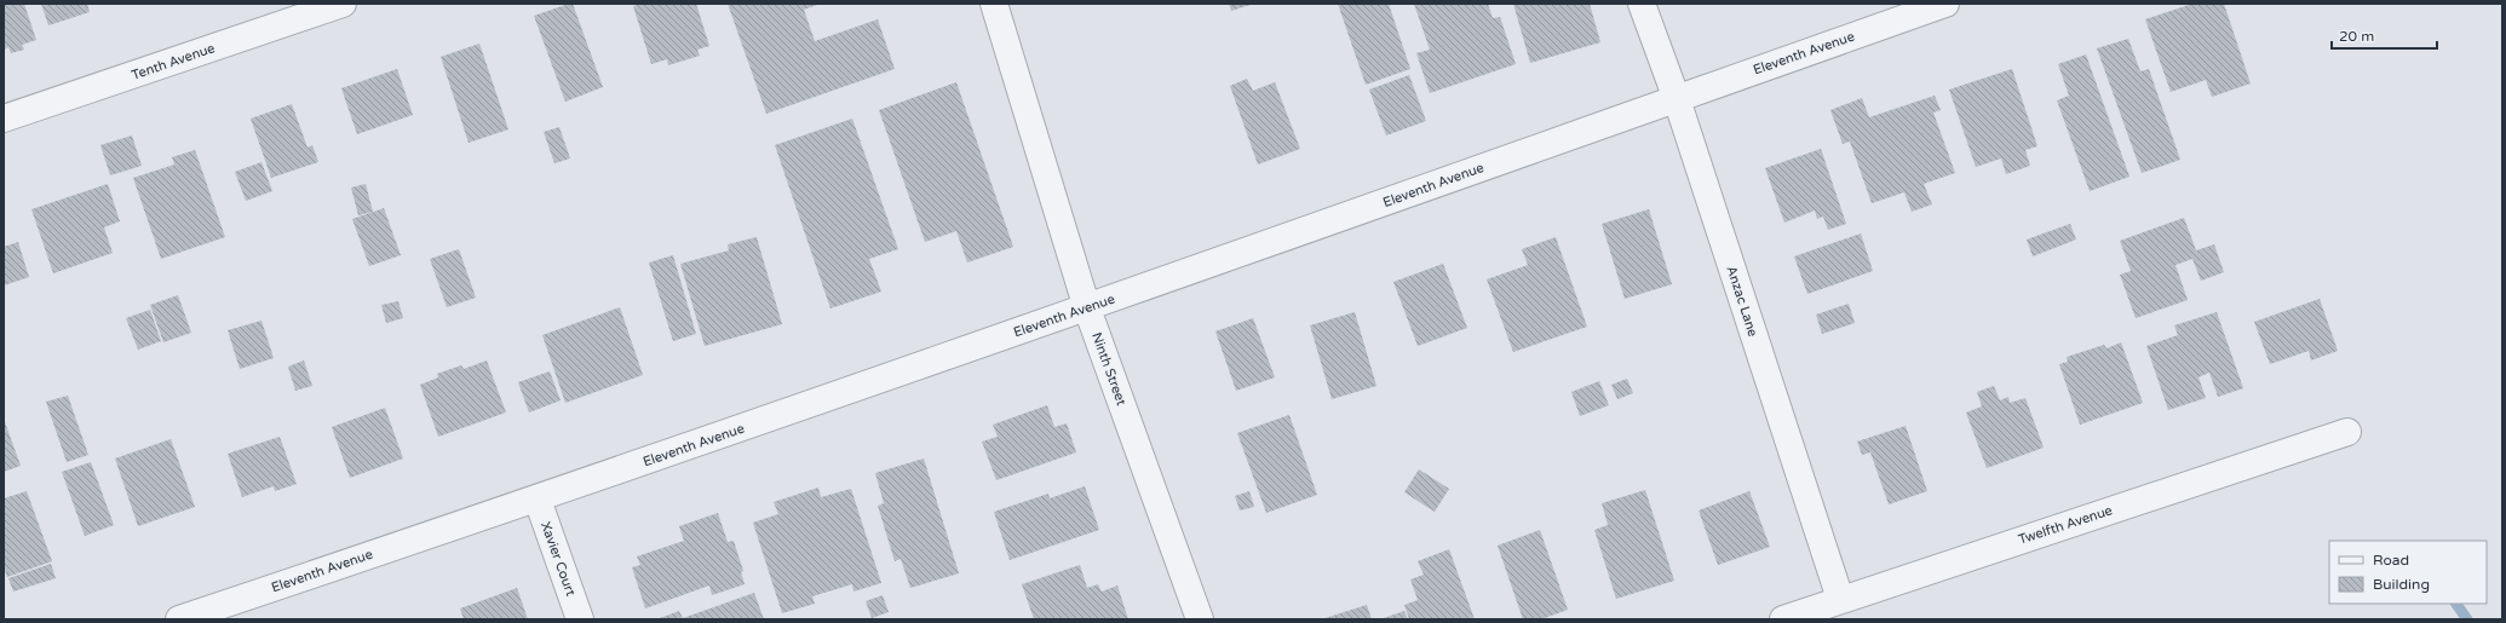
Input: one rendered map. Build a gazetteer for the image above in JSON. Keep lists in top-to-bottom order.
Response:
{
  "streets": {
    "street": [
      "Eleventh Avenue",
      "Tenth Avenue",
      "Anzac Lane",
      "Ninth Street",
      "Twelfth Avenue",
      "Xavier Court"
    ]
  },
  "crossings": [
    ["Eleventh Avenue", "Anzac Lane"],
    ["Eleventh Avenue", "Ninth Street"],
    ["Eleventh Avenue", "Xavier Court"],
    ["Anzac Lane", "Twelfth Avenue"]
  ],
  "legend": ["Road", "Building"],
  "scale_bar": "20 m"
}
